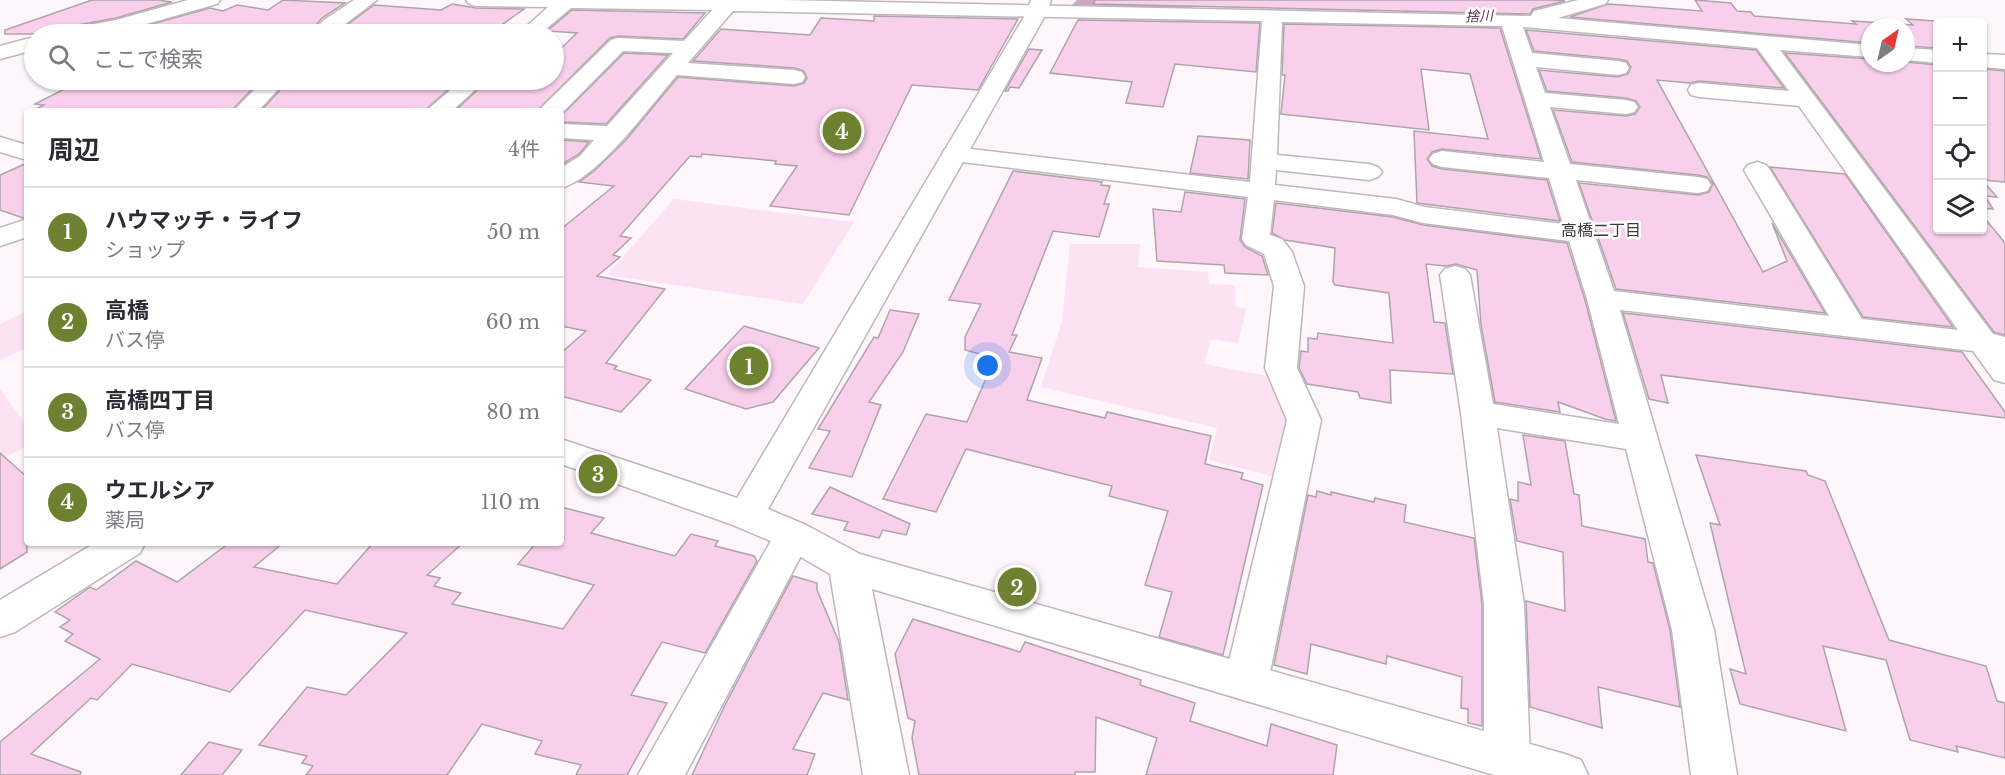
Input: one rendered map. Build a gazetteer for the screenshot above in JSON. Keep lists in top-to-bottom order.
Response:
{
  "districts": ["高橋二丁目"],
  "water": ["捨川"],
  "north": "top right",
  "page": {
    "map_buttons": ["+", "−"],
    "search": "ここで検索",
    "heading": ["周辺", "4件"],
    "pins": [
      "4",
      "1",
      "3",
      "2"
    ],
    "list": [
      {
        "mark": "1",
        "name": "ハウマッチ・ライフ",
        "note": "ショップ",
        "value": "50 m"
      },
      {
        "mark": "2",
        "name": "高橋",
        "note": "バス停",
        "value": "60 m"
      },
      {
        "mark": "3",
        "name": "高橋四丁目",
        "note": "バス停",
        "value": "80 m"
      },
      {
        "mark": "4",
        "name": "ウエルシア",
        "note": "薬局",
        "value": "110 m"
      }
    ]
  }
}
